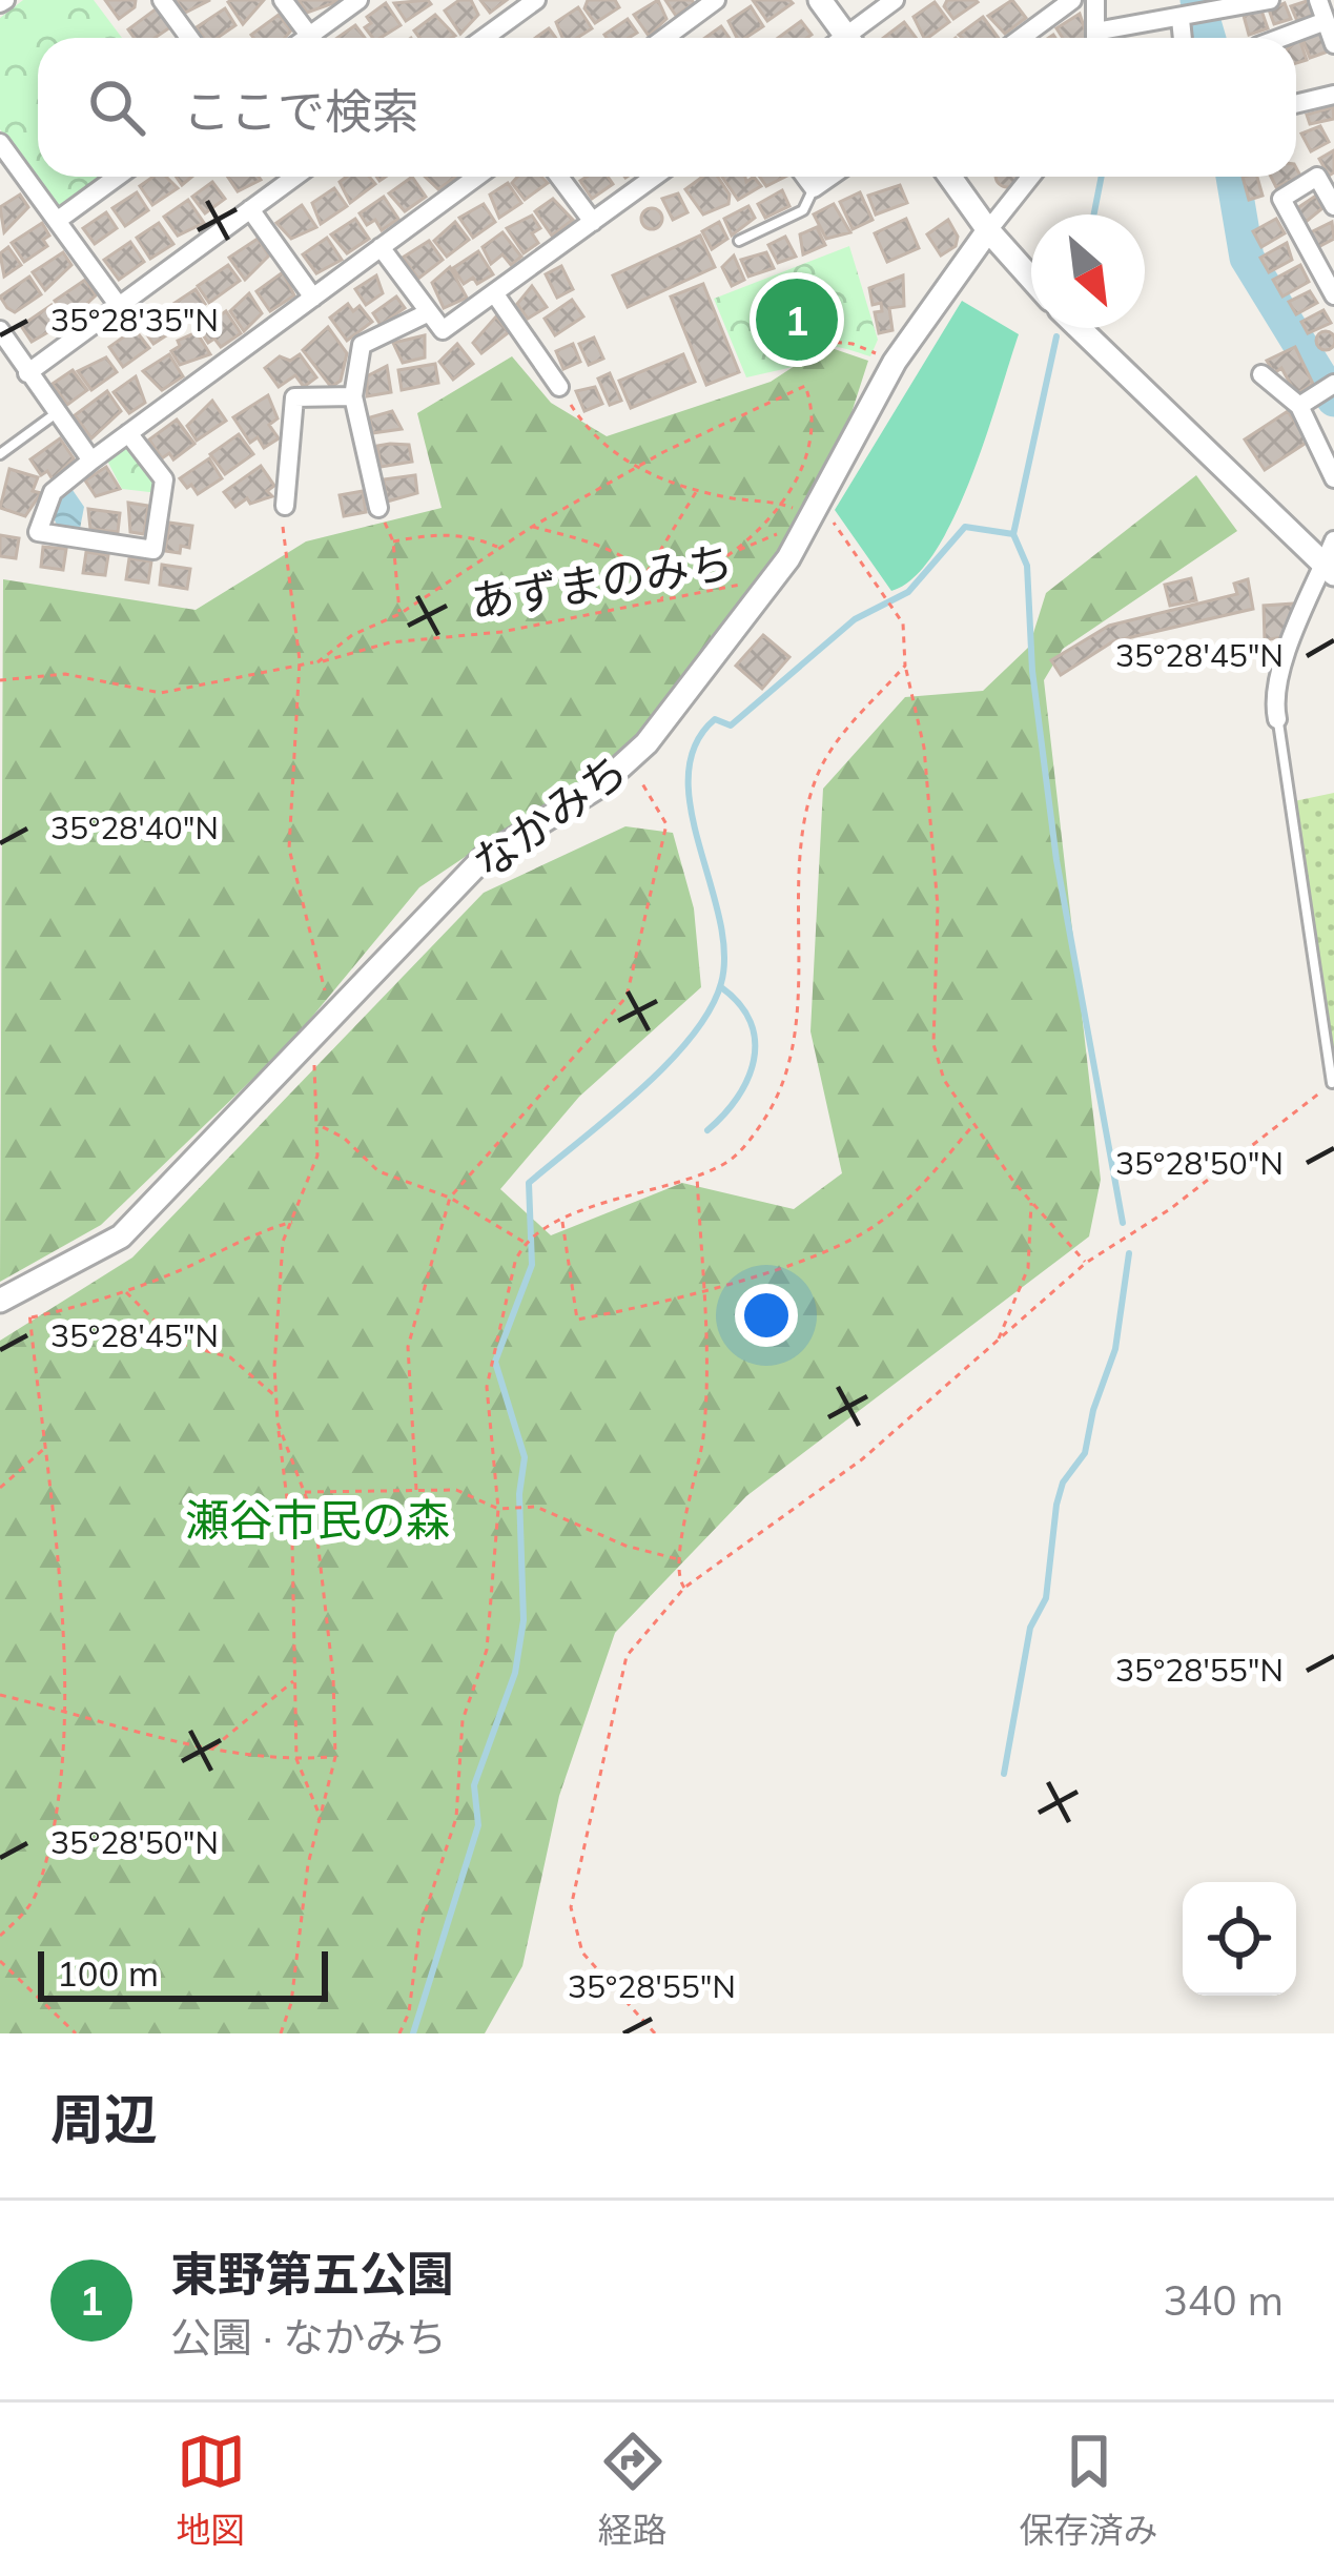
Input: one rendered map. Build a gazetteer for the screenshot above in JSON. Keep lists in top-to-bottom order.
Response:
{
  "streets": {
    "street": ["なかみち"],
    "path": ["あずまのみち"]
  },
  "crossings": [
    ["あずまのみち", "なかみち"]
  ],
  "parks": ["瀬谷市民の森"],
  "scale_bar": "100 m",
  "north": "bottom right",
  "page": {
    "search": "ここで検索",
    "pins": "1",
    "scale": "100 m",
    "heading": "周辺",
    "list": [
      {
        "mark": "1",
        "name": "東野第五公園",
        "note": "公園 · なかみち",
        "value": "340 m"
      }
    ],
    "nav": ["地図", "経路", "保存済み"]
  },
  "coordinates": [
    "35°28'35\"N",
    "35°28'45\"N",
    "35°28'40\"N",
    "35°28'50\"N",
    "35°28'55\"N"
  ]
}
